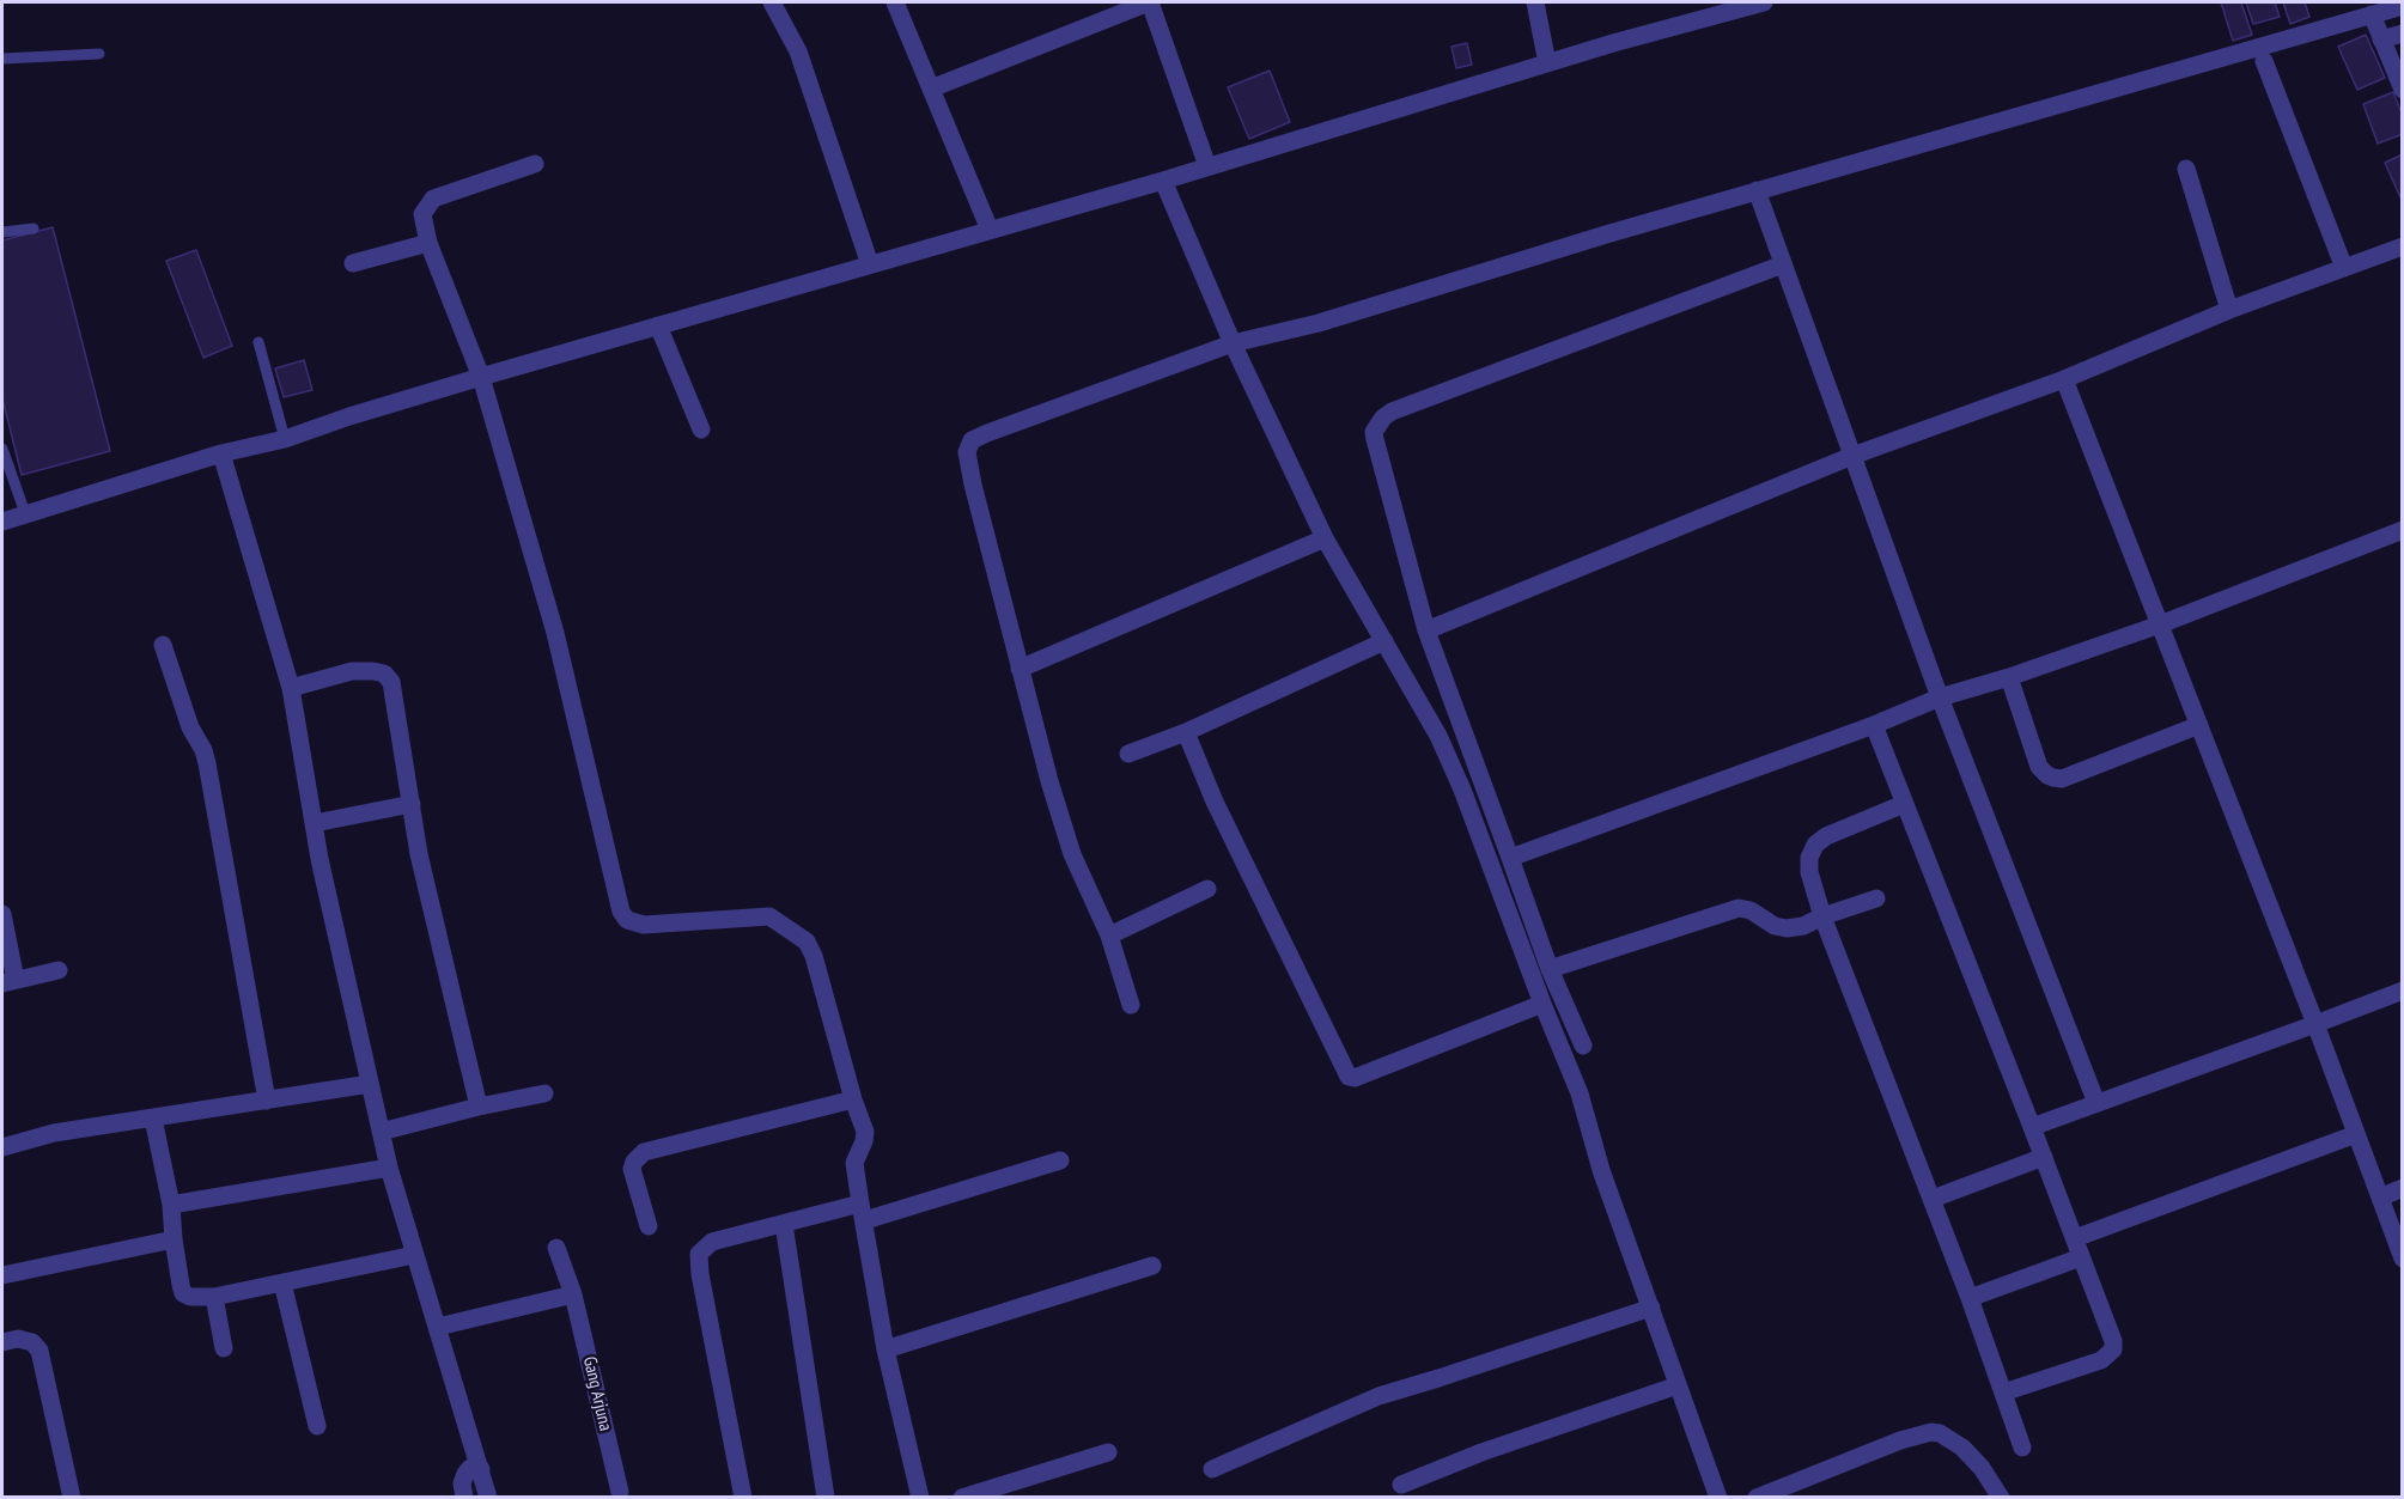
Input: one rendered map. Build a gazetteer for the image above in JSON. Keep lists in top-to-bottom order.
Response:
{
  "streets": {
    "street": ["Gang Arjuna"]
  }
}
